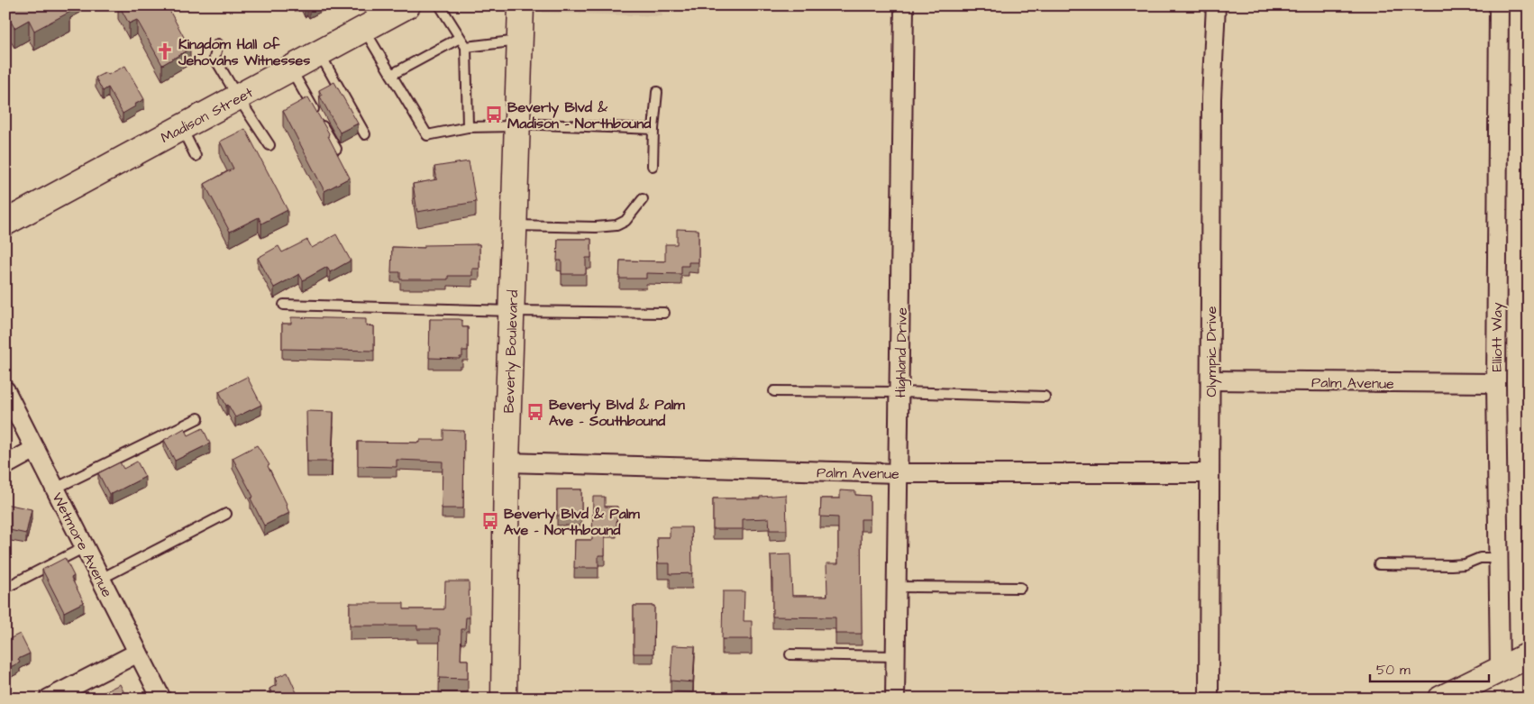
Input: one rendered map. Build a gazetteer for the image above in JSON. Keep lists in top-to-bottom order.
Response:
{
  "streets": {
    "main road": ["Madison Street", "Beverly Boulevard"],
    "street": [
      "Elliott Way",
      "Olympic Drive",
      "Highland Drive",
      "Palm Avenue",
      "Wetmore Avenue"
    ]
  },
  "crossings": [
    ["Elliott Way", "Palm Avenue"],
    ["Beverly Boulevard", "Palm Avenue"],
    ["Olympic Drive", "Palm Avenue"],
    ["Highland Drive", "Palm Avenue"]
  ],
  "places": {
    "church": ["Kingdom Hall of Jehovahs Witnesses"],
    "bus stop": ["Beverly Blvd & Madison - Northbound", "Beverly Blvd & Palm Ave - Southbound", "Beverly Blvd & Palm Ave - Northbound"]
  },
  "scale_bar": "50 m"
}
